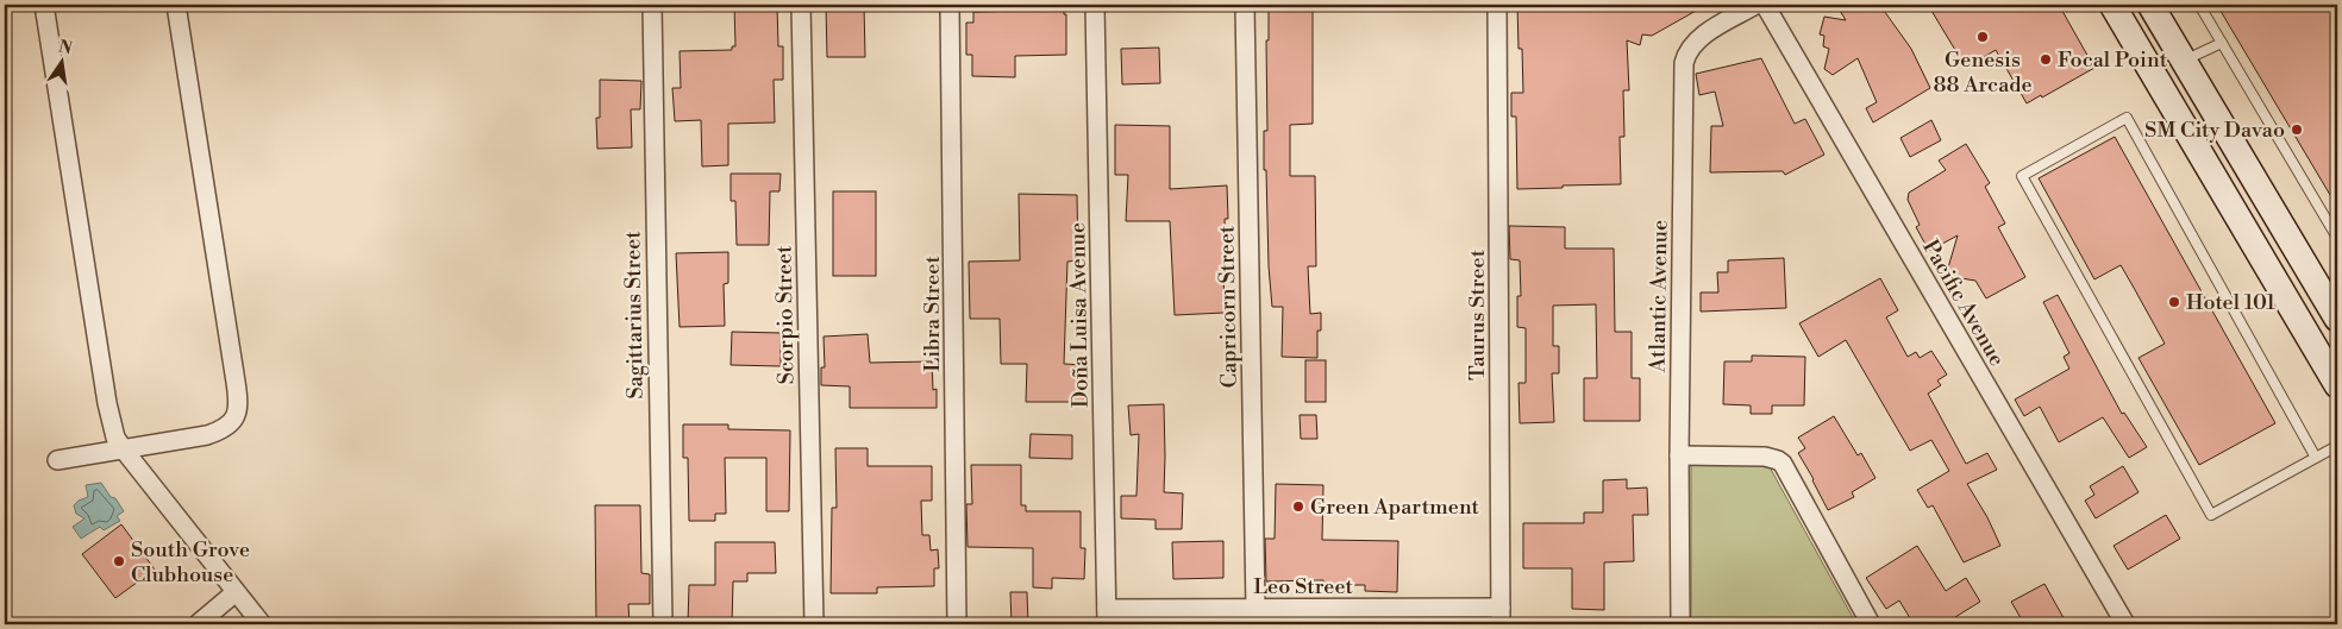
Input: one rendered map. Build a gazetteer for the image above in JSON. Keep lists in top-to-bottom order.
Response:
{
  "streets": {
    "street": [
      "Atlantic Avenue",
      "Pacific Avenue",
      "Capricorn Street",
      "Libra Street",
      "Sagittarius Street",
      "Scorpio Street",
      "Doña Luisa Avenue",
      "Taurus Street",
      "Leo Street"
    ]
  },
  "crossings": [
    ["Capricorn Street", "Leo Street"],
    ["Doña Luisa Avenue", "Leo Street"],
    ["Taurus Street", "Leo Street"]
  ],
  "places": [
    "Genesis 88 Arcade",
    "Focal Point",
    "SM City Davao",
    "Hotel 101",
    "Green Apartment",
    "South Grove Clubhouse"
  ],
  "north": "top"
}
